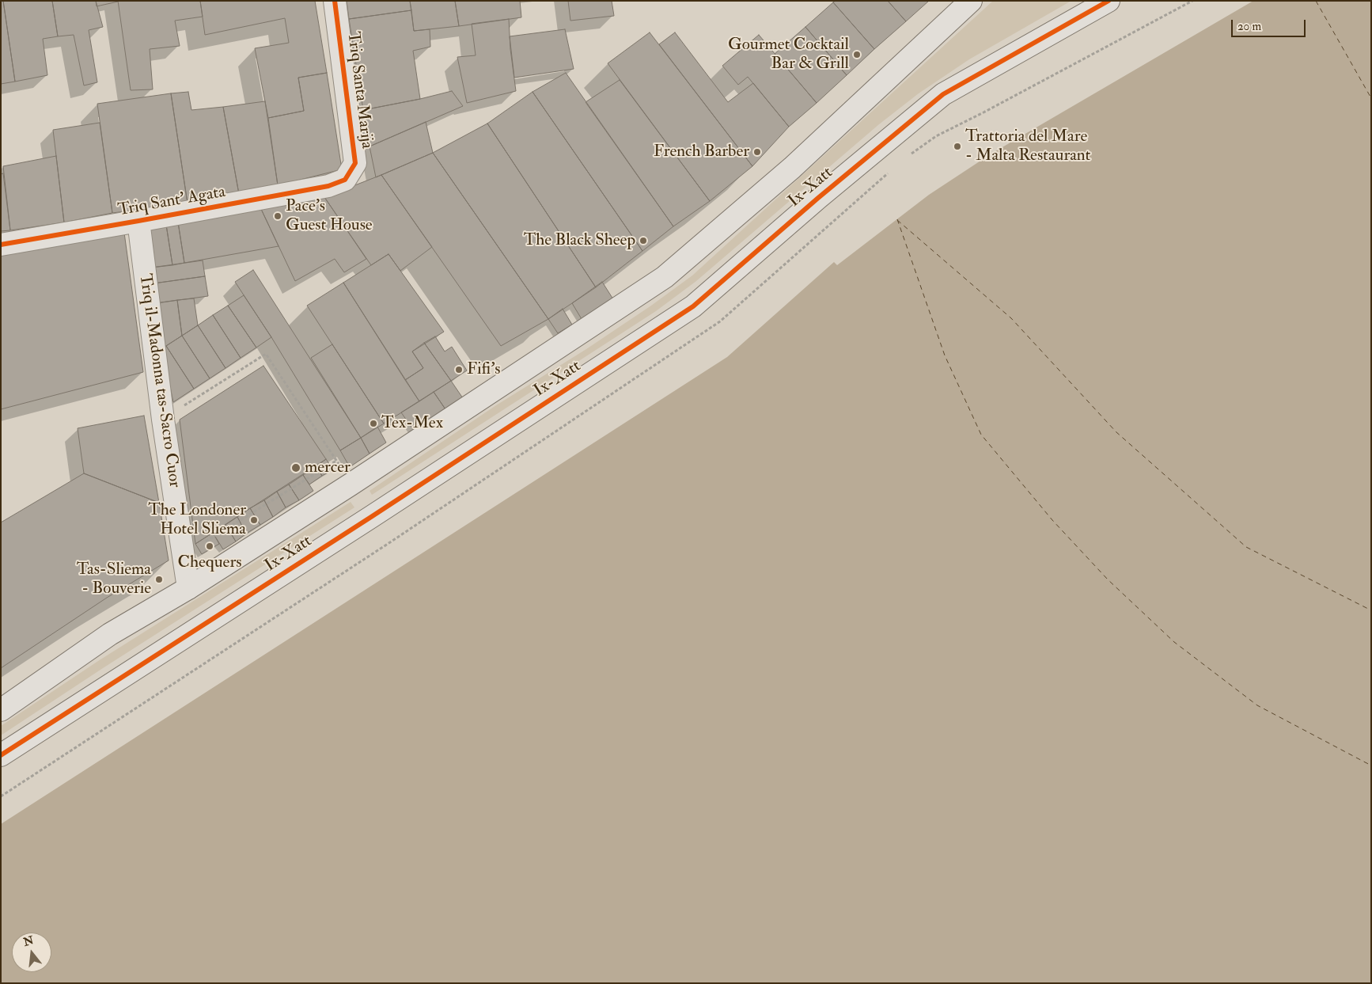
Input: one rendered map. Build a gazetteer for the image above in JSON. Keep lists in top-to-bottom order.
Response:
{
  "streets": {
    "main road": [
      "Triq Santa Marija",
      "Ix-Xatt",
      "Triq Sant' Agata",
      "Triq il-Madonna tas-Sacro Cuor"
    ]
  },
  "crossings": [
    ["Triq Santa Marija", "Triq Sant' Agata"],
    ["Ix-Xatt", "Triq il-Madonna tas-Sacro Cuor"],
    ["Triq Sant' Agata", "Triq il-Madonna tas-Sacro Cuor"]
  ],
  "places": [
    "Gourmet Cocktail Bar & Grill",
    "Trattoria del Mare - Malta Restaurant",
    "French Barber",
    "Pace's Guest House",
    "The Black Sheep",
    "Fifi's",
    "Tex-Mex",
    "mercer",
    "The Londoner Hotel Sliema",
    "Chequers",
    "Tas-Sliema - Bouverie"
  ],
  "scale_bar": "20 m",
  "north": "top"
}
